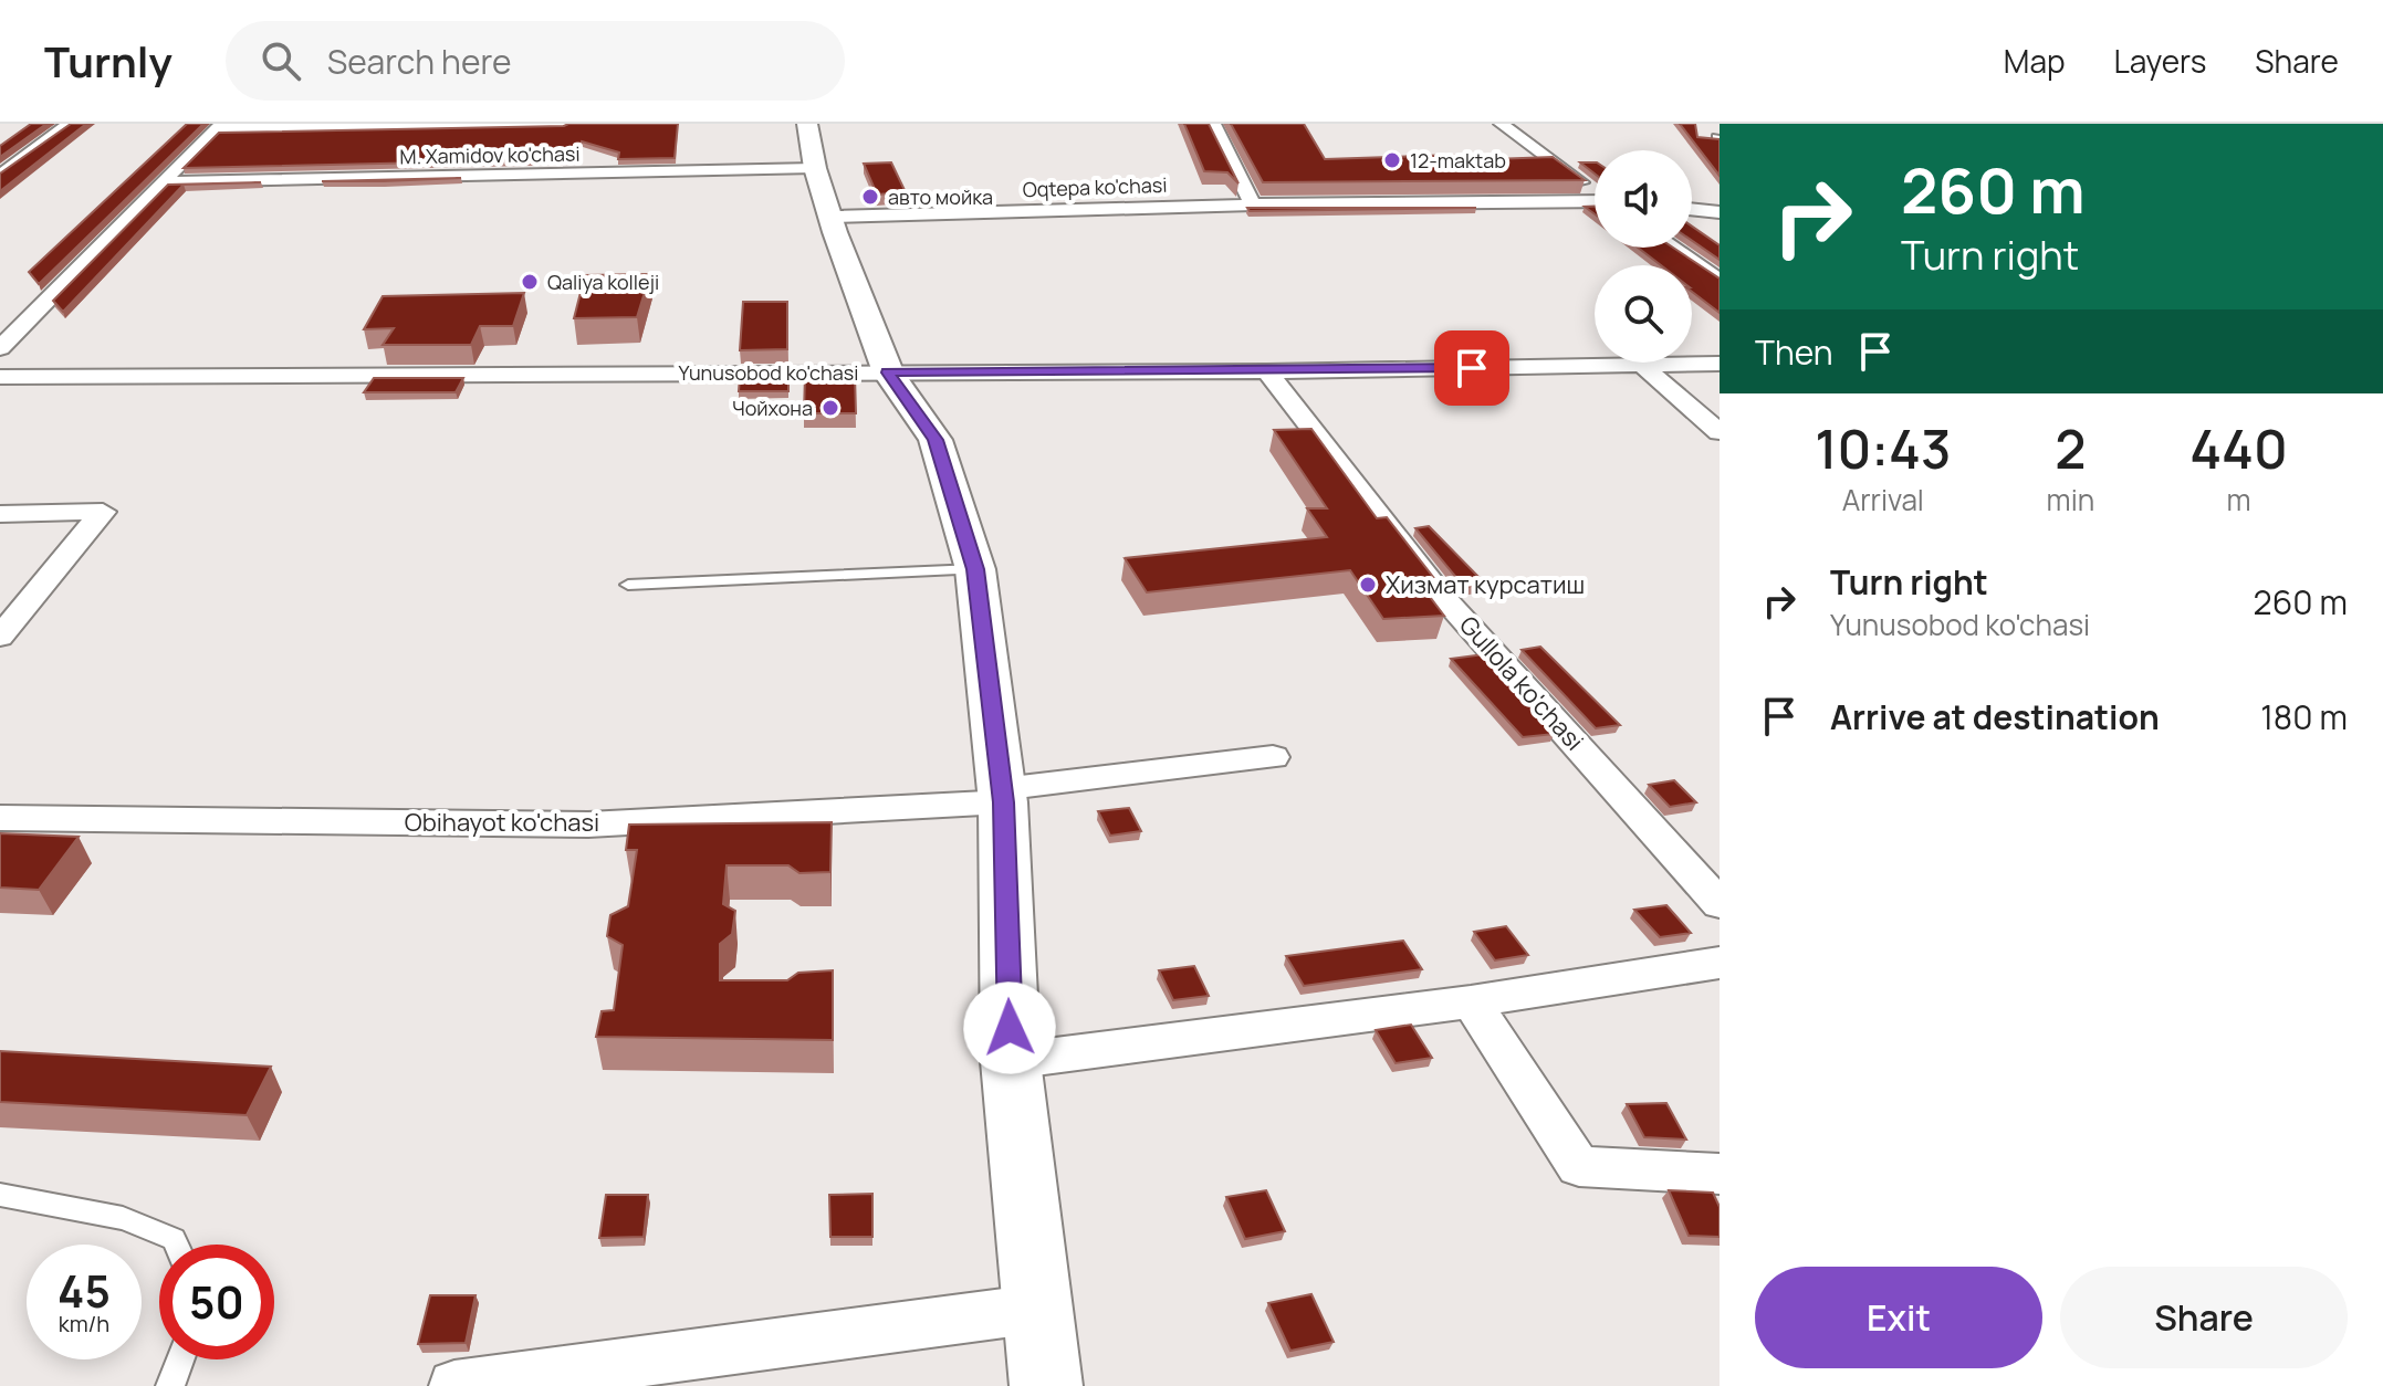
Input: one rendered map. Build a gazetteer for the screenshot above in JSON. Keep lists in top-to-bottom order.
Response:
{
  "streets": {
    "street": [
      "M. Xamidov ko'chasi",
      "Oqtepa ko'chasi",
      "Yunusobod ko'chasi",
      "Gullola ko'chasi",
      "Obihayot ko'chasi"
    ]
  },
  "crossings": [
    ["Yunusobod ko'chasi", "Gullola ko'chasi"]
  ],
  "places": [
    "12-maktab",
    "авто мойка",
    "Qaliya kolleji",
    "Чойхона",
    "Хизмат курсатиш"
  ],
  "page": {
    "header": "Turnly",
    "search": "Search here",
    "nav": ["Map", "Layers", "Share"],
    "turn": ["260 m", "Turn right"],
    "then": "Then",
    "eta": [
      "10:43",
      "Arrival",
      "2",
      "min",
      "440",
      "m"
    ],
    "list": [
      {
        "name": "Turn right",
        "note": "Yunusobod ko'chasi",
        "value": "260 m"
      },
      {
        "name": "Arrive at destination",
        "value": "180 m"
      }
    ],
    "speed": "45 km/h",
    "limit": "50",
    "buttons": ["Exit", "Share"]
  }
}
